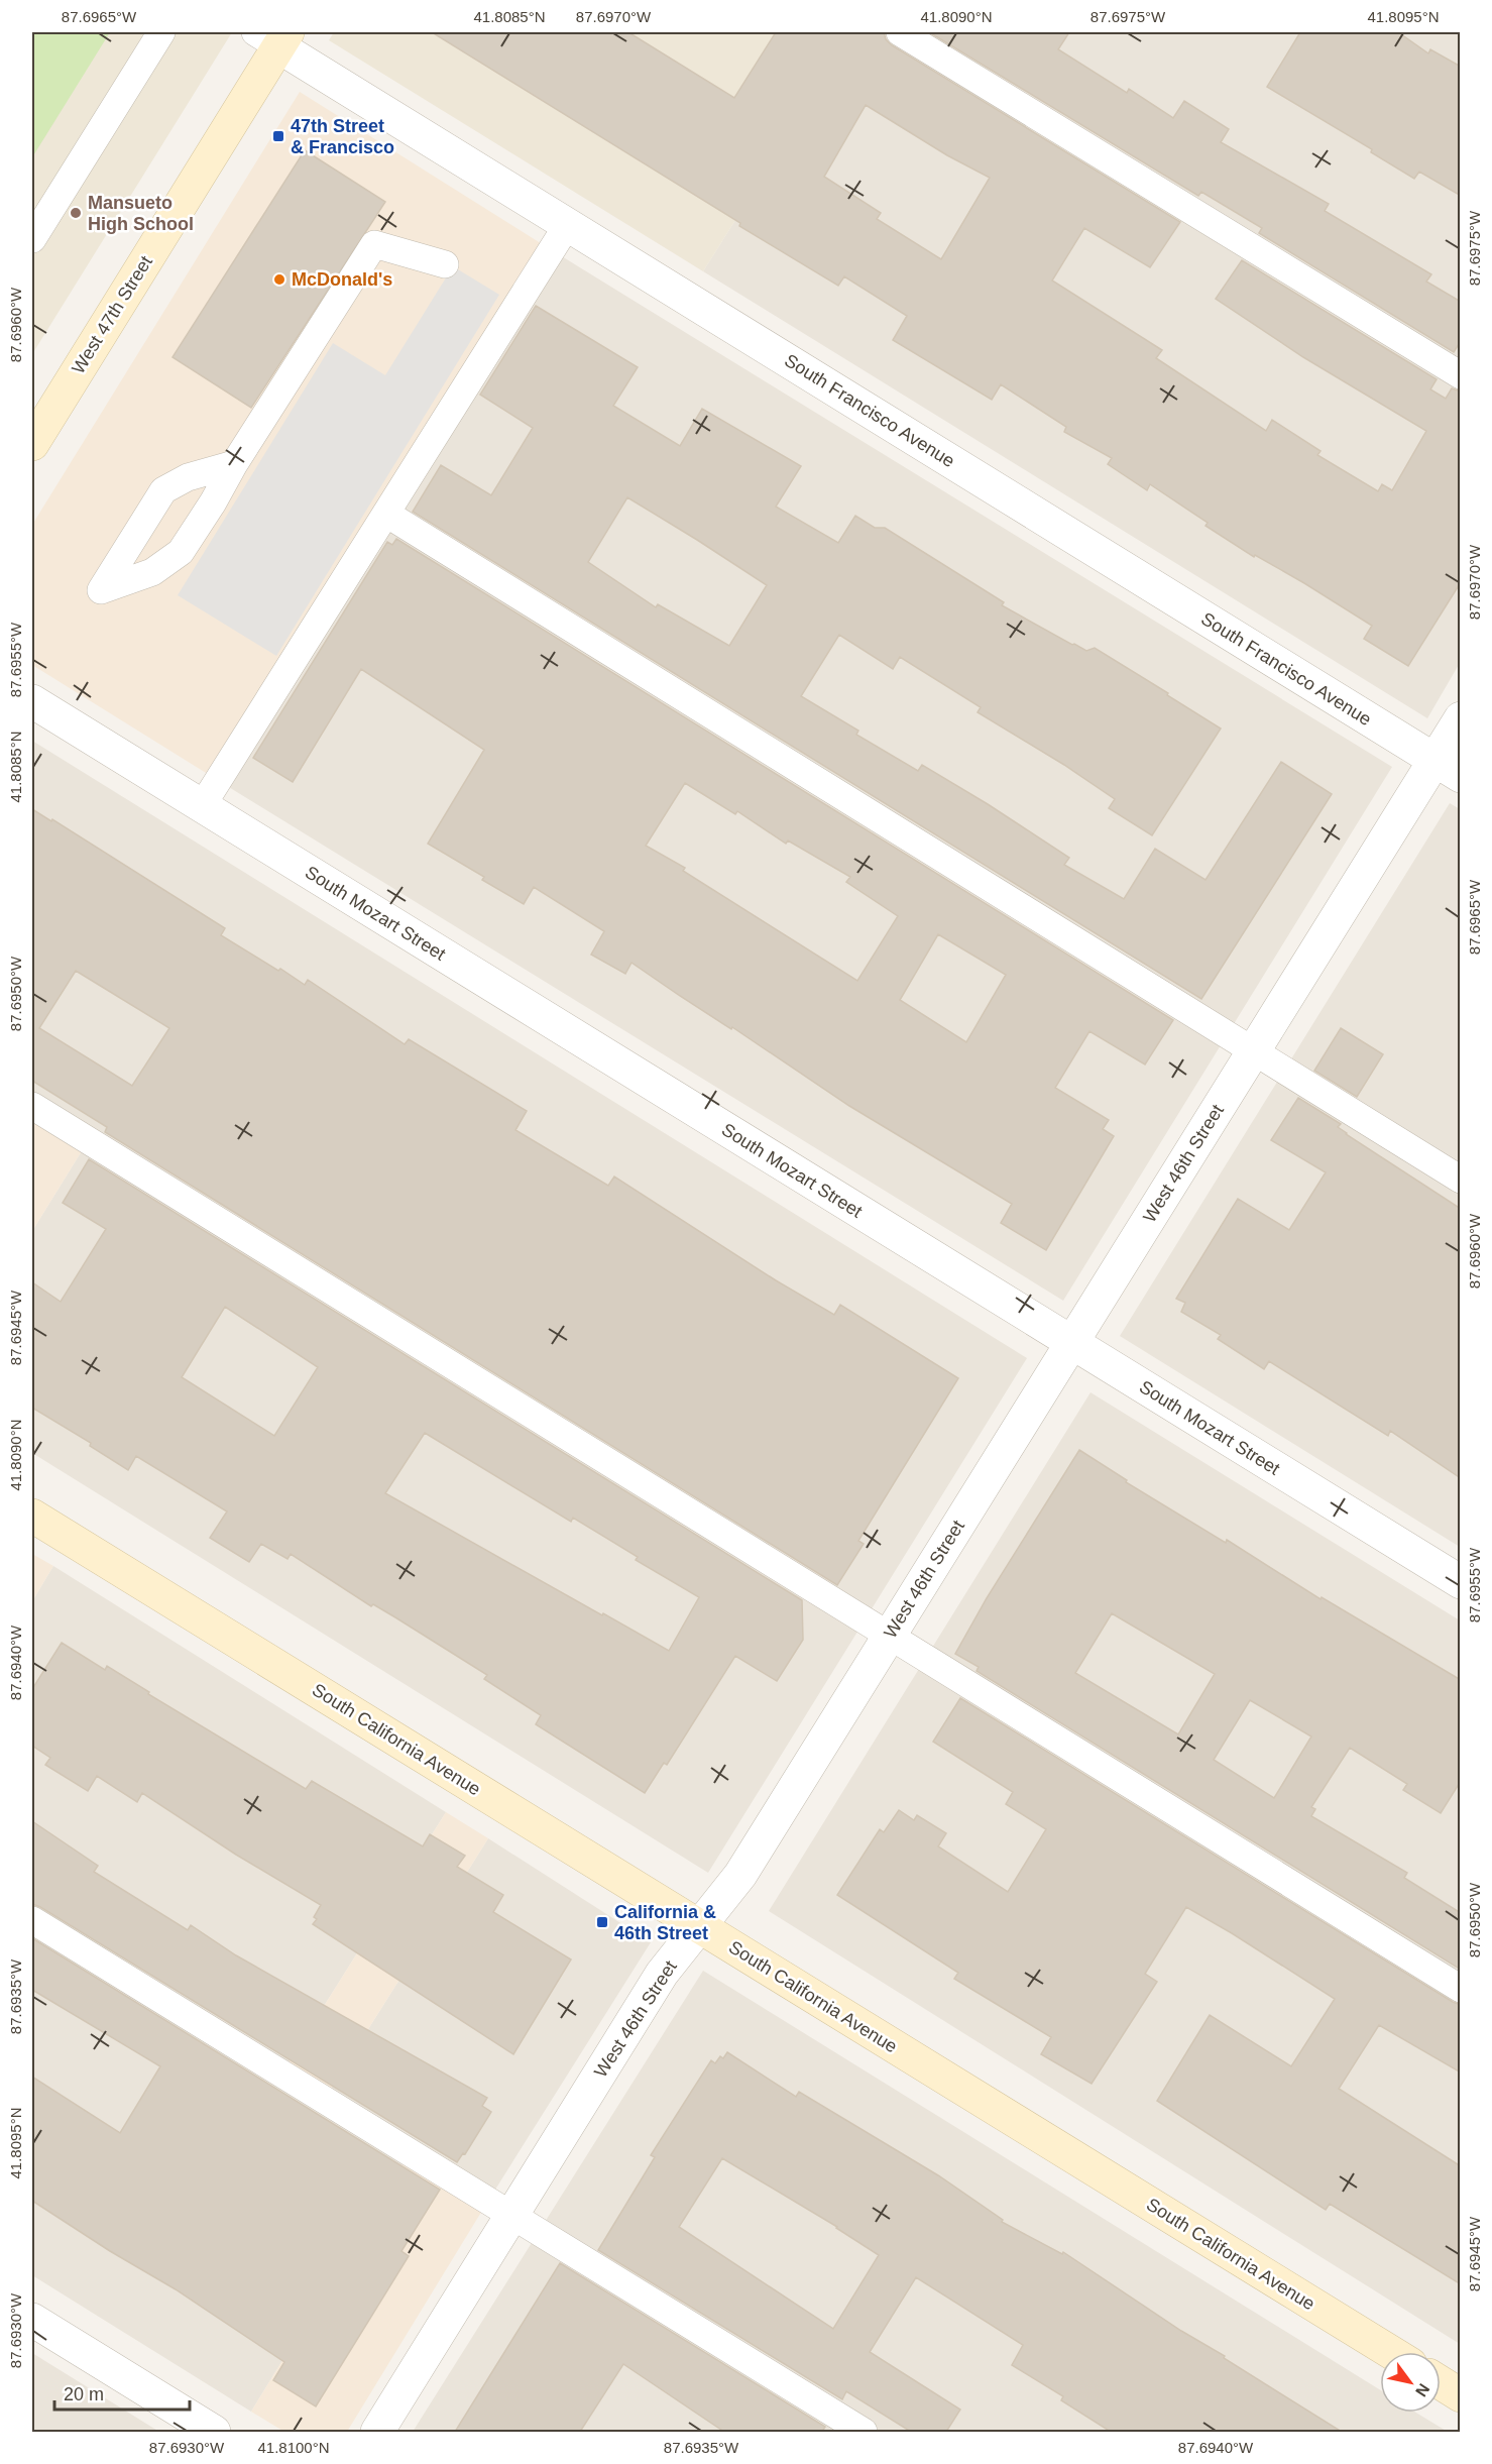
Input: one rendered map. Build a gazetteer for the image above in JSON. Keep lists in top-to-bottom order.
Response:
{
  "streets": {
    "main road": ["West 47th Street", "South California Avenue"],
    "street": ["South Francisco Avenue", "South Mozart Street", "West 46th Street"]
  },
  "crossings": [
    ["West 47th Street", "South Francisco Avenue"],
    ["South Francisco Avenue", "West 46th Street"],
    ["South Mozart Street", "West 46th Street"],
    ["West 46th Street", "South California Avenue"]
  ],
  "places": {
    "transit": ["47th Street & Francisco", "California & 46th Street"],
    "other": ["Mansueto High School", "McDonald's"]
  },
  "scale_bar": "20 m",
  "north": "bottom right",
  "coordinates": [
    "87.6965°W",
    "41.8085°N",
    "87.6970°W",
    "41.8090°N",
    "87.6975°W",
    "41.8095°N",
    "87.6960°W",
    "87.6955°W",
    "87.6950°W",
    "87.6945°W",
    "87.6940°W",
    "87.6935°W",
    "87.6930°W",
    "41.8100°N"
  ]
}
